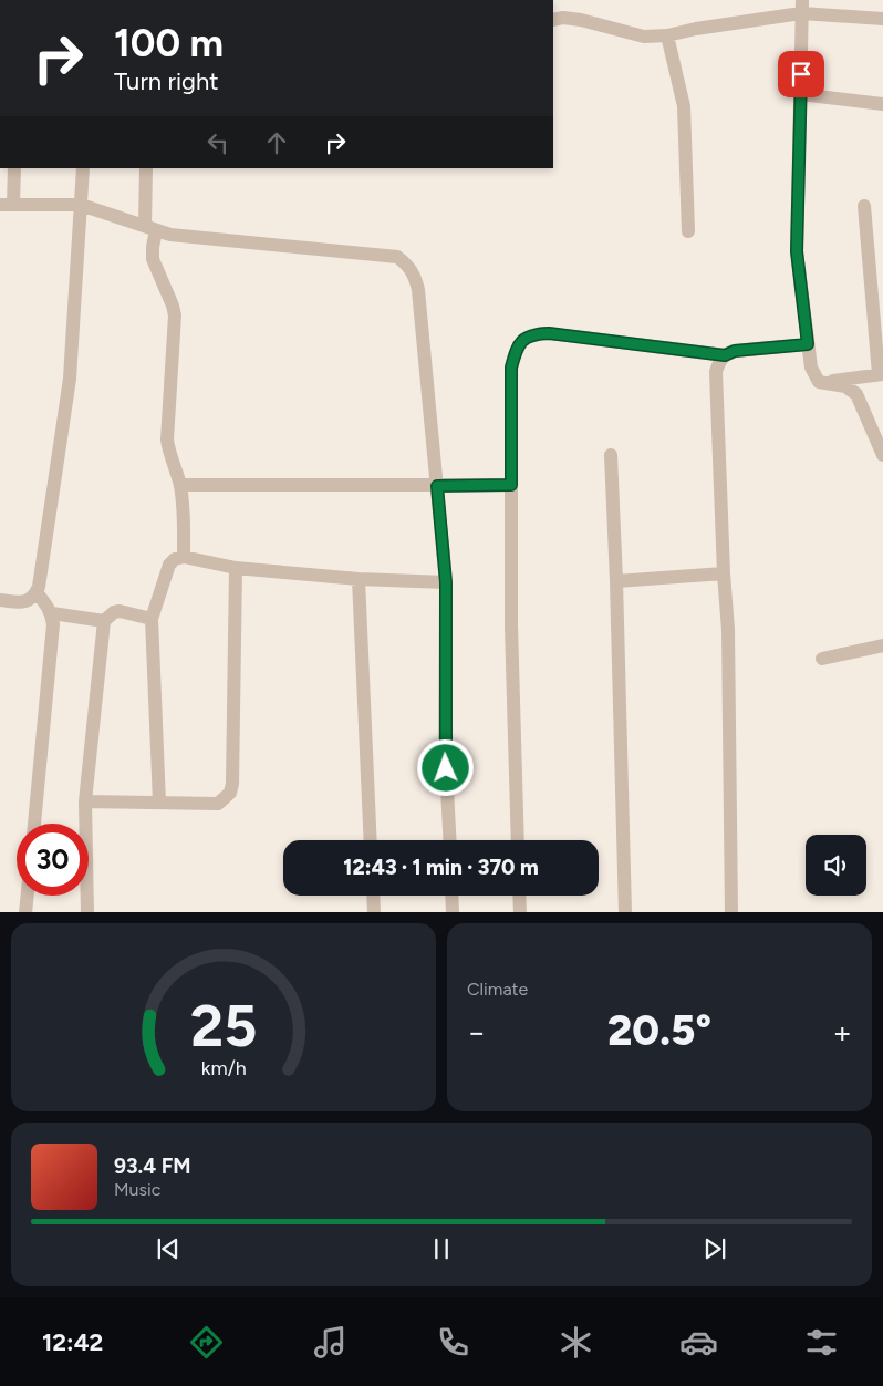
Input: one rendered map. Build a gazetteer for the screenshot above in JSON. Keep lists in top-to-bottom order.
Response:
{
  "page": {
    "turn": ["100 m", "Turn right"],
    "limit": "30",
    "trip": "12:43 · 1 min · 370 m",
    "tile": "Climate",
    "heat": ["−", "20.5°", "+"],
    "song": ["93.4 FM", "Music"],
    "tabs": "12:42",
    "gauge": ["25", "km/h"]
  }
}
